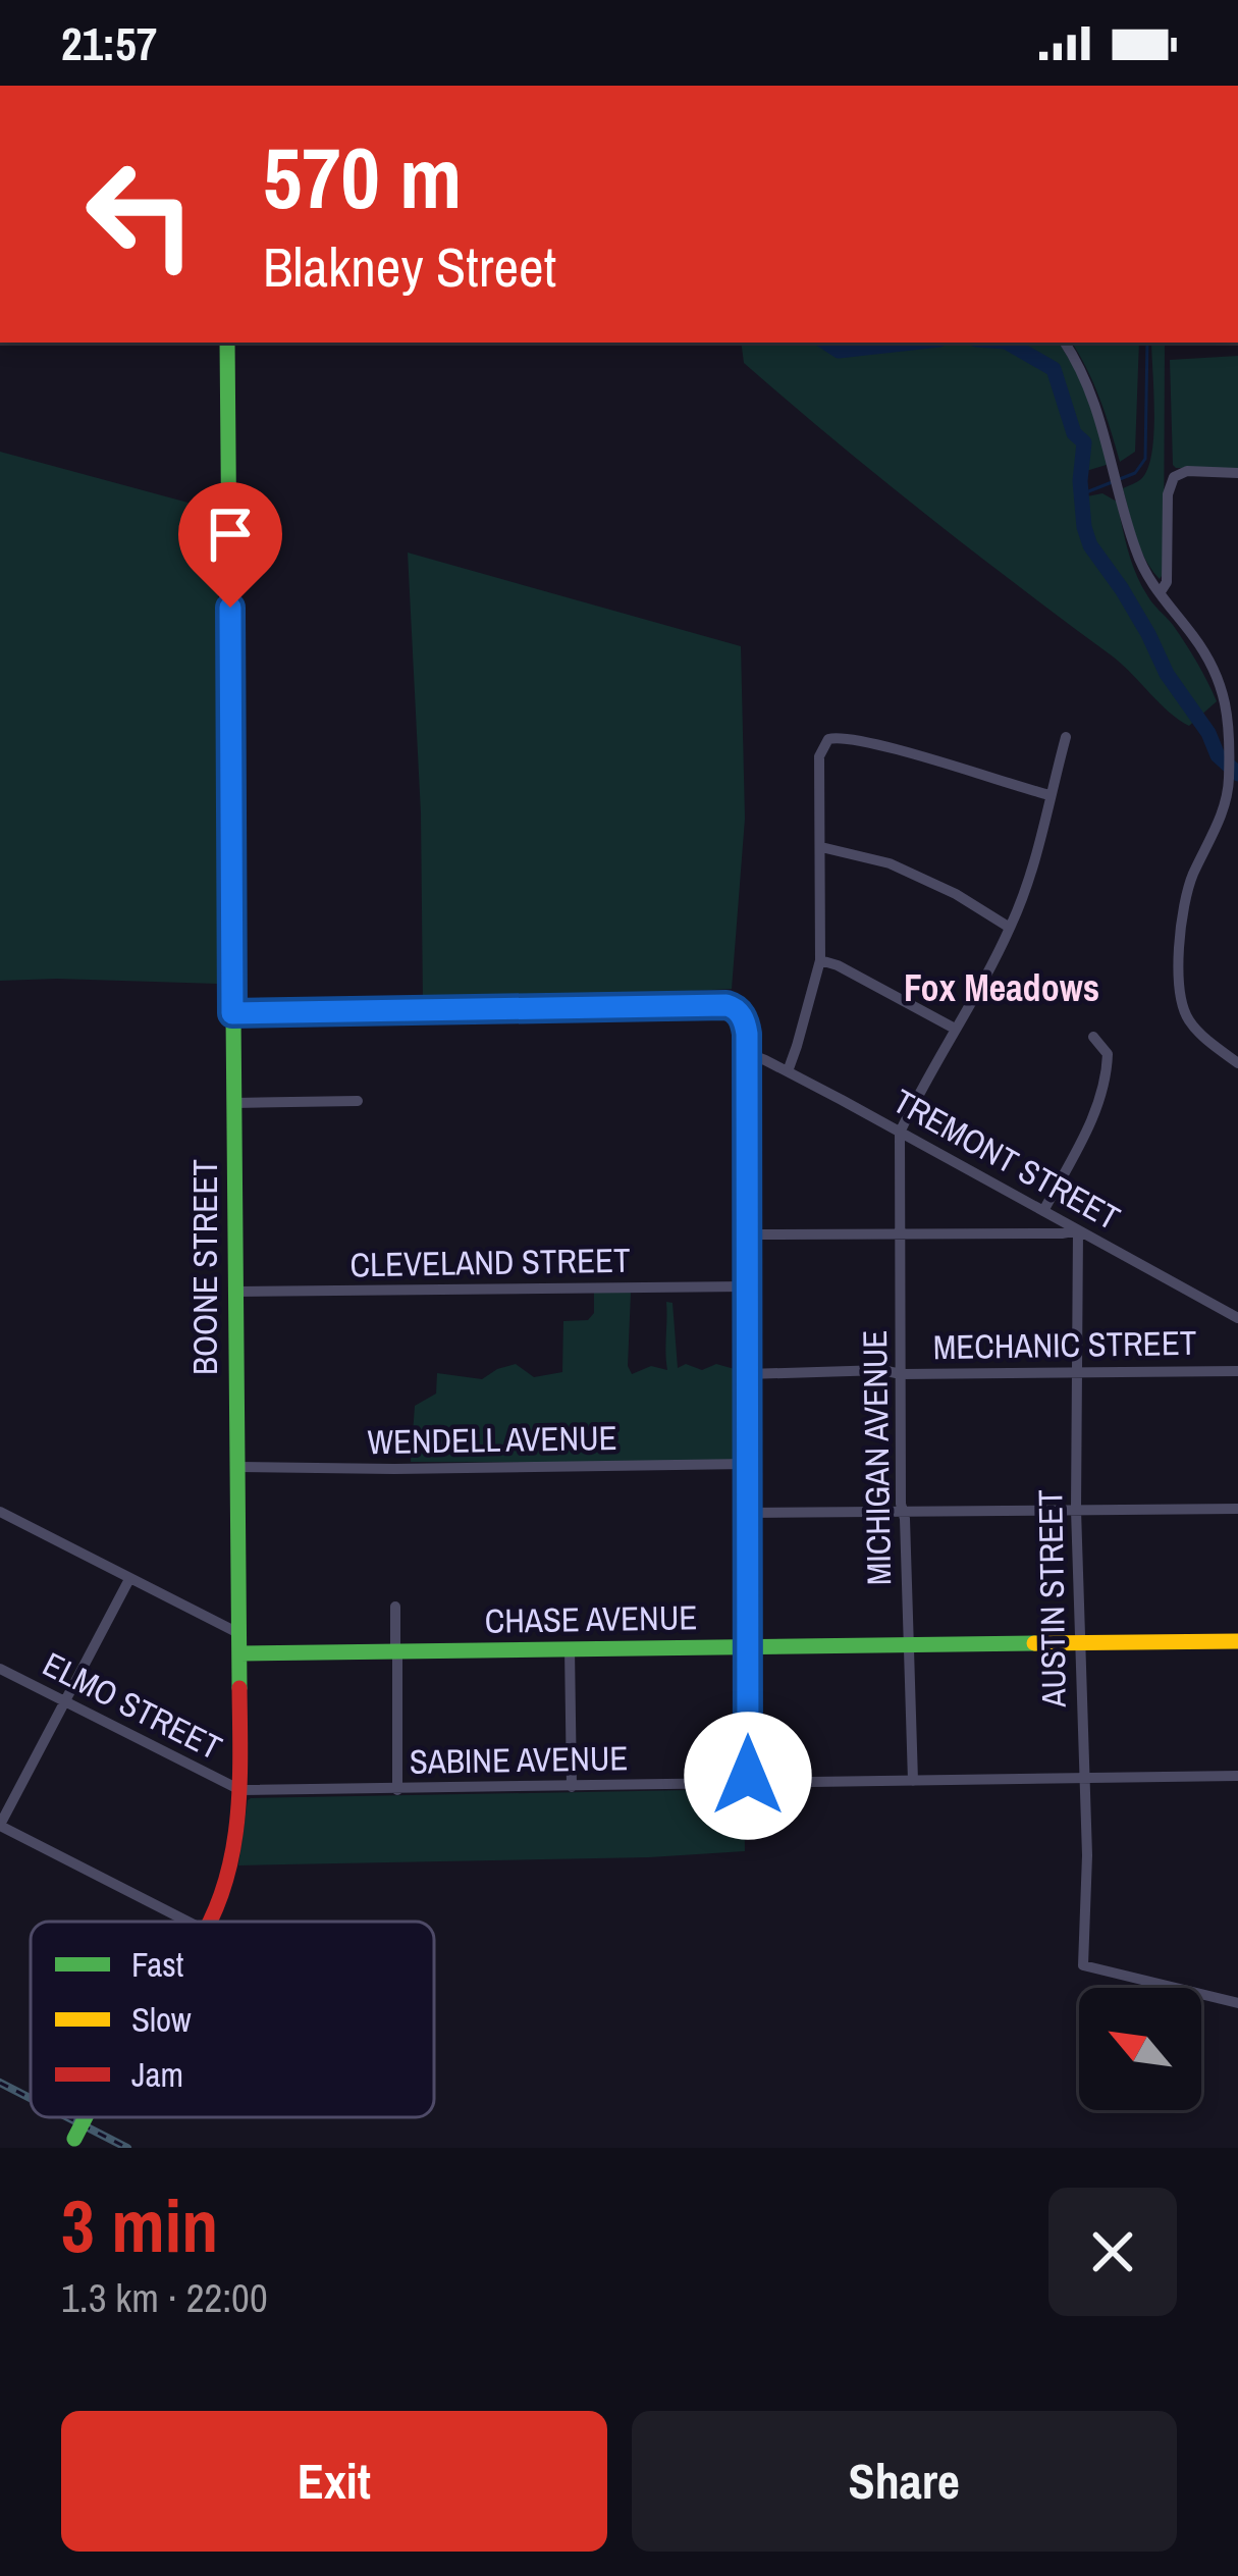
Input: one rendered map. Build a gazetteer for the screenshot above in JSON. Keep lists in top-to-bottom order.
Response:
{
  "streets": {
    "street": [
      "TREMONT STREET",
      "CLEVELAND STREET",
      "BOONE STREET",
      "MECHANIC STREET",
      "WENDELL AVENUE",
      "MICHIGAN AVENUE",
      "AUSTIN STREET",
      "CHASE AVENUE",
      "ELMO STREET",
      "SABINE AVENUE"
    ]
  },
  "crossings": [
    ["TREMONT STREET", "MICHIGAN AVENUE"],
    ["TREMONT STREET", "AUSTIN STREET"],
    ["CLEVELAND STREET", "BOONE STREET"],
    ["BOONE STREET", "WENDELL AVENUE"],
    ["BOONE STREET", "CHASE AVENUE"],
    ["BOONE STREET", "ELMO STREET"],
    ["BOONE STREET", "SABINE AVENUE"],
    ["MECHANIC STREET", "MICHIGAN AVENUE"],
    ["MECHANIC STREET", "AUSTIN STREET"],
    ["MICHIGAN AVENUE", "CHASE AVENUE"],
    ["MICHIGAN AVENUE", "SABINE AVENUE"],
    ["AUSTIN STREET", "CHASE AVENUE"],
    ["AUSTIN STREET", "SABINE AVENUE"],
    ["ELMO STREET", "SABINE AVENUE"]
  ],
  "districts": ["Fox Meadows"],
  "legend": ["Fast", "Slow", "Jam"],
  "north": "top left",
  "page": {
    "status": "21:57",
    "turn": ["570 m", "Blakney Street"],
    "heading": ["3 min", "1.3 km · 22:00"],
    "buttons": ["Exit", "Share"]
  }
}
